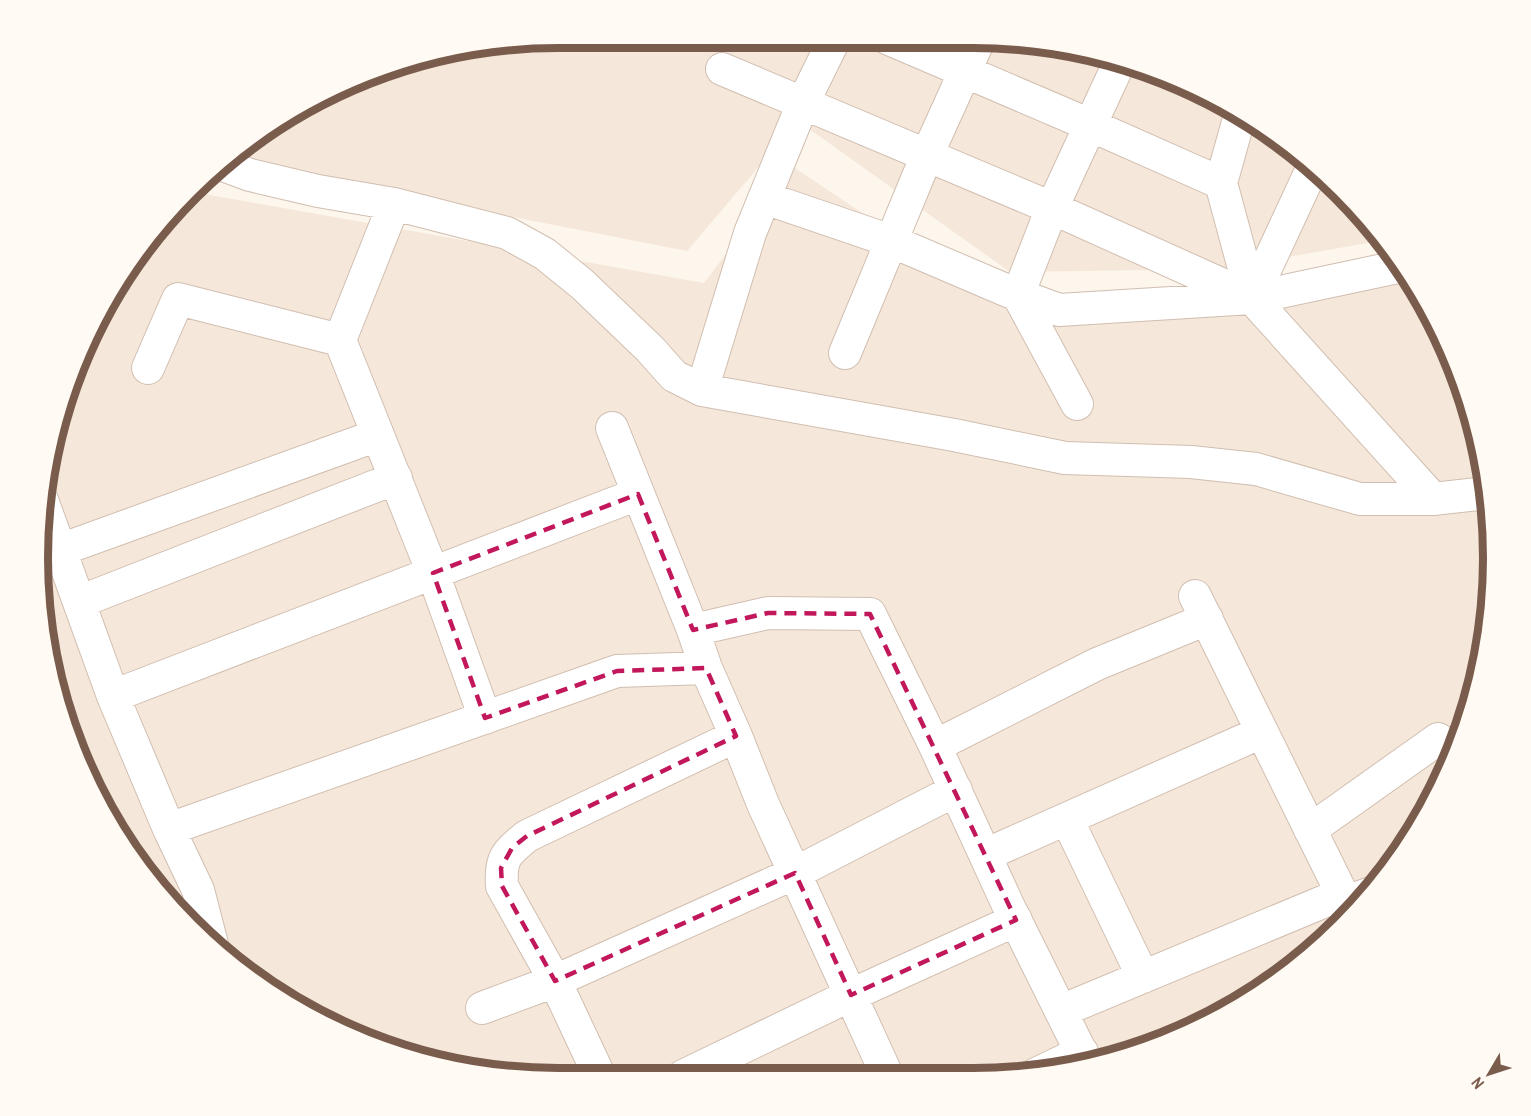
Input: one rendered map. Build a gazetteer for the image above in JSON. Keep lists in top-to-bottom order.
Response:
{
  "north": "bottom left"
}
